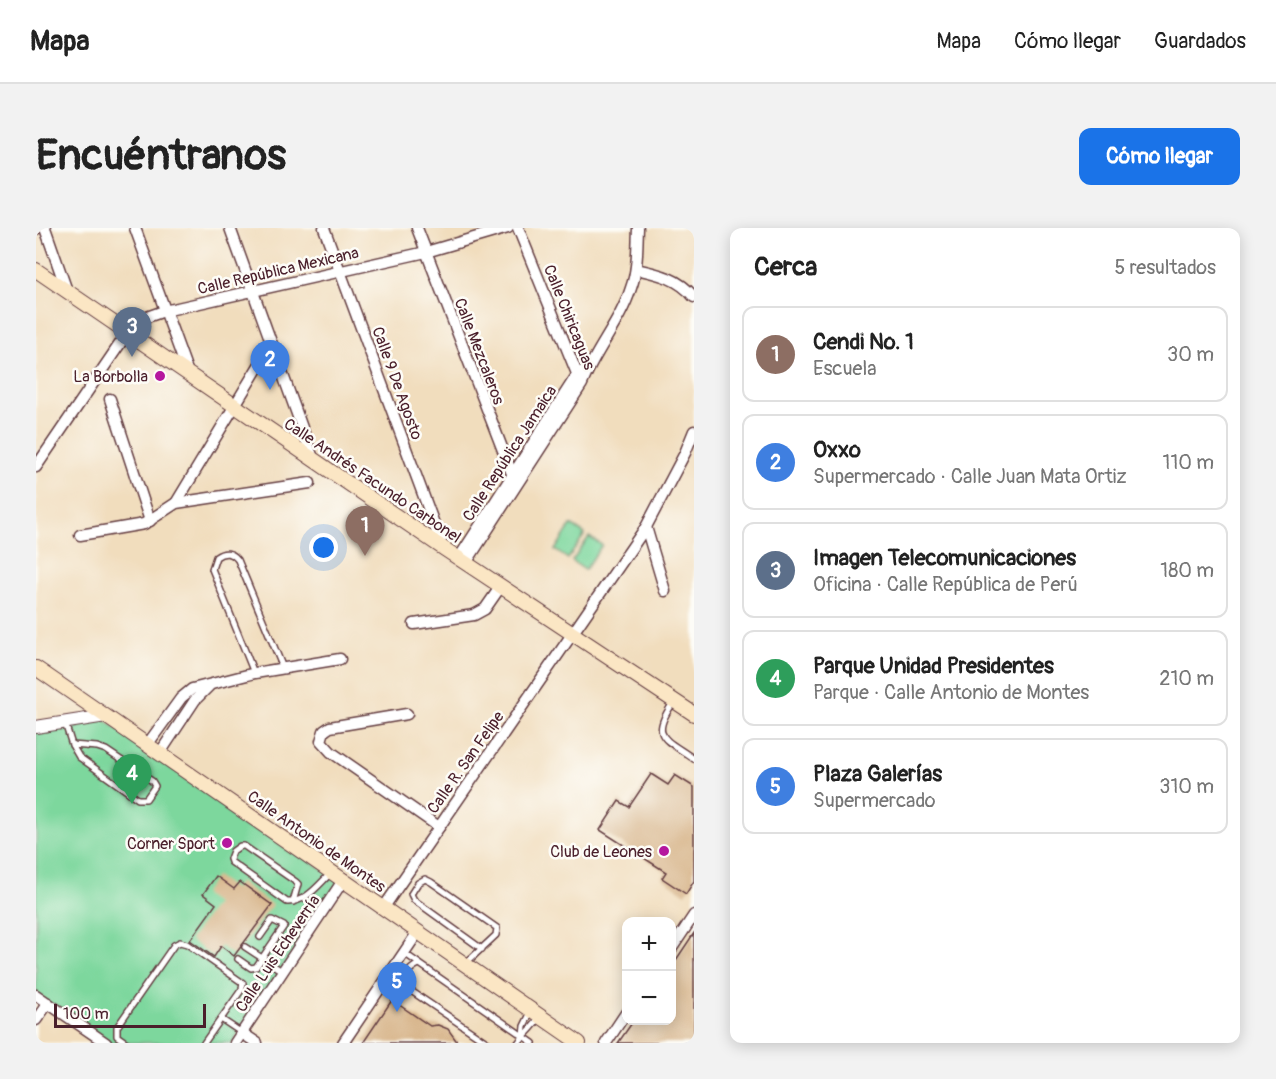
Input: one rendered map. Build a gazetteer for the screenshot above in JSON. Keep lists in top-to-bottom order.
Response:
{
  "streets": {
    "main road": ["Calle Andrés Facundo Carbonel", "Calle Antonio de Montes"],
    "street": [
      "Calle República Mexicana",
      "Calle Chiricaguas",
      "Calle Mezcaleros",
      "Calle 9 De Agosto",
      "Calle República Jamaica",
      "Calle R. San Felipe",
      "Calle Luis Echeverría"
    ]
  },
  "crossings": [
    ["Calle República Mexicana", "Calle Mezcaleros"],
    ["Calle República Mexicana", "Calle 9 De Agosto"],
    ["Calle República Mexicana", "Calle Andrés Facundo Carbonel"],
    ["Calle Chiricaguas", "Calle República Jamaica"],
    ["Calle Mezcaleros", "Calle República Jamaica"],
    ["Calle 9 De Agosto", "Calle Andrés Facundo Carbonel"],
    ["Calle República Jamaica", "Calle Andrés Facundo Carbonel"],
    ["Calle Andrés Facundo Carbonel", "Calle R. San Felipe"],
    ["Calle R. San Felipe", "Calle Antonio de Montes"],
    ["Calle Antonio de Montes", "Calle Luis Echeverría"]
  ],
  "places": ["La Borbolla", "Corner Sport", "Club de Leones"],
  "scale_bar": "100 m",
  "page": {
    "header": "Mapa",
    "nav": ["Mapa", "Cómo llegar", "Guardados"],
    "buttons": "Cómo llegar",
    "title": "Encuéntranos",
    "heading": ["Cerca", "5 resultados"],
    "list": [
      {
        "mark": "1",
        "name": "Cendi No. 1",
        "note": "Escuela",
        "value": "30 m"
      },
      {
        "mark": "2",
        "name": "Oxxo",
        "note": "Supermercado · Calle Juan Mata Ortiz",
        "value": "110 m"
      },
      {
        "mark": "3",
        "name": "Imagen Telecomunicaciones",
        "note": "Oficina · Calle República de Perú",
        "value": "180 m"
      },
      {
        "mark": "4",
        "name": "Parque Unidad Presidentes",
        "note": "Parque · Calle Antonio de Montes",
        "value": "210 m"
      },
      {
        "mark": "5",
        "name": "Plaza Galerías",
        "note": "Supermercado",
        "value": "310 m"
      }
    ],
    "pins": [
      "3",
      "2",
      "1",
      "4",
      "5"
    ],
    "map_buttons": ["+", "−"],
    "scale": "100 m"
  }
}
